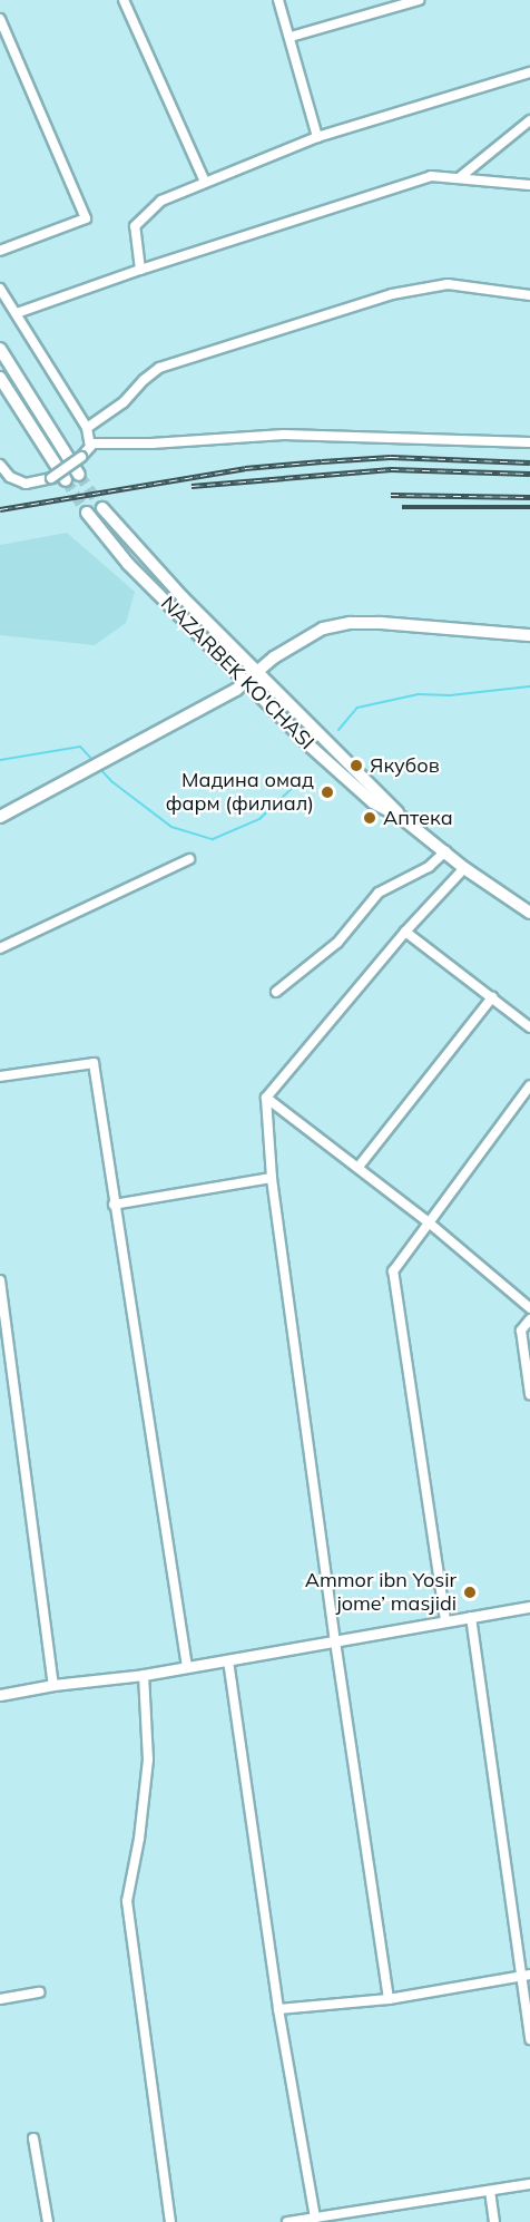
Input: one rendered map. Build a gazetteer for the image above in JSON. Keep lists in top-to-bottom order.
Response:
{
  "streets": {
    "main road": ["NAZARBEK KO'CHASI"]
  },
  "places": [
    "Якубов",
    "Мадина омад фарм (филиал)",
    "Аптека",
    "Ammor ibn Yosir jome’ masjidi"
  ]
}
